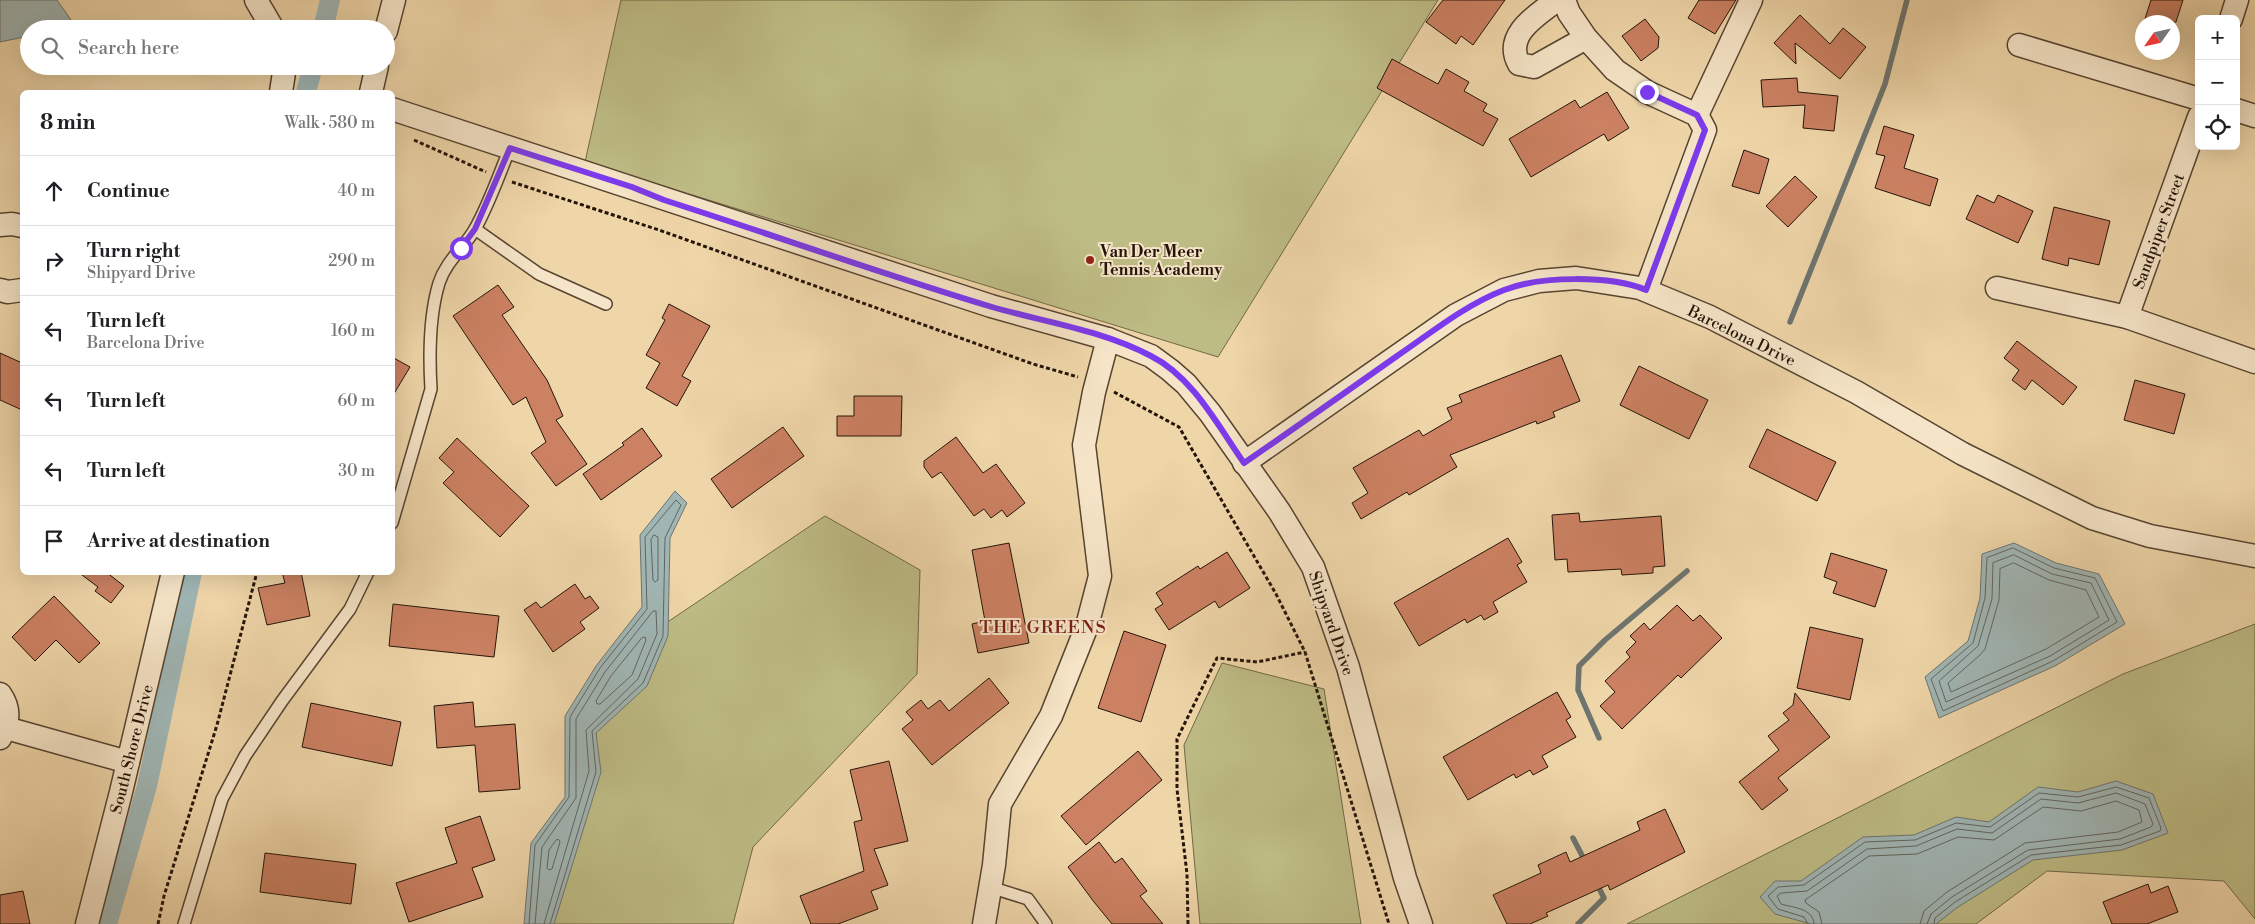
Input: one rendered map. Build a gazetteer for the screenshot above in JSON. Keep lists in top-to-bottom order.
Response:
{
  "streets": {
    "street": [
      "Sandpiper Street",
      "Barcelona Drive",
      "Shipyard Drive",
      "South Shore Drive"
    ]
  },
  "crossings": [
    ["Barcelona Drive", "Shipyard Drive"]
  ],
  "districts": ["THE GREENS"],
  "places": ["Van Der Meer Tennis Academy"],
  "north": "bottom left",
  "page": {
    "map_buttons": ["+", "−"],
    "search": "Search here",
    "heading": ["8 min", "Walk · 580 m"],
    "list": [
      ["Continue", "40 m"],
      ["Turn right", "Shipyard Drive", "290 m"],
      ["Turn left", "Barcelona Drive", "160 m"],
      ["Turn left", "60 m"],
      ["Turn left", "30 m"],
      "Arrive at destination"
    ]
  }
}
